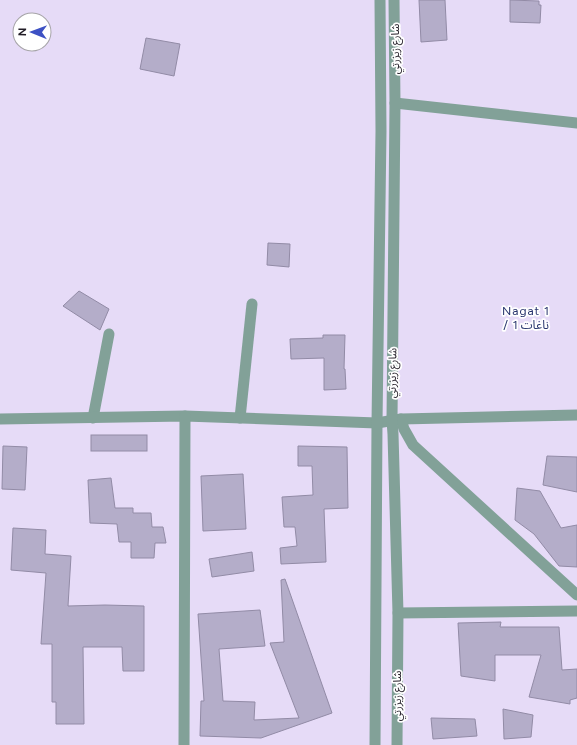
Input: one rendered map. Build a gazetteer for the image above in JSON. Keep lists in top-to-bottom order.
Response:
{
  "streets": {
    "street": ["شارع زيزرتي"]
  },
  "districts": ["Nagat 1 / ناغات 1"],
  "north": "left"
}
